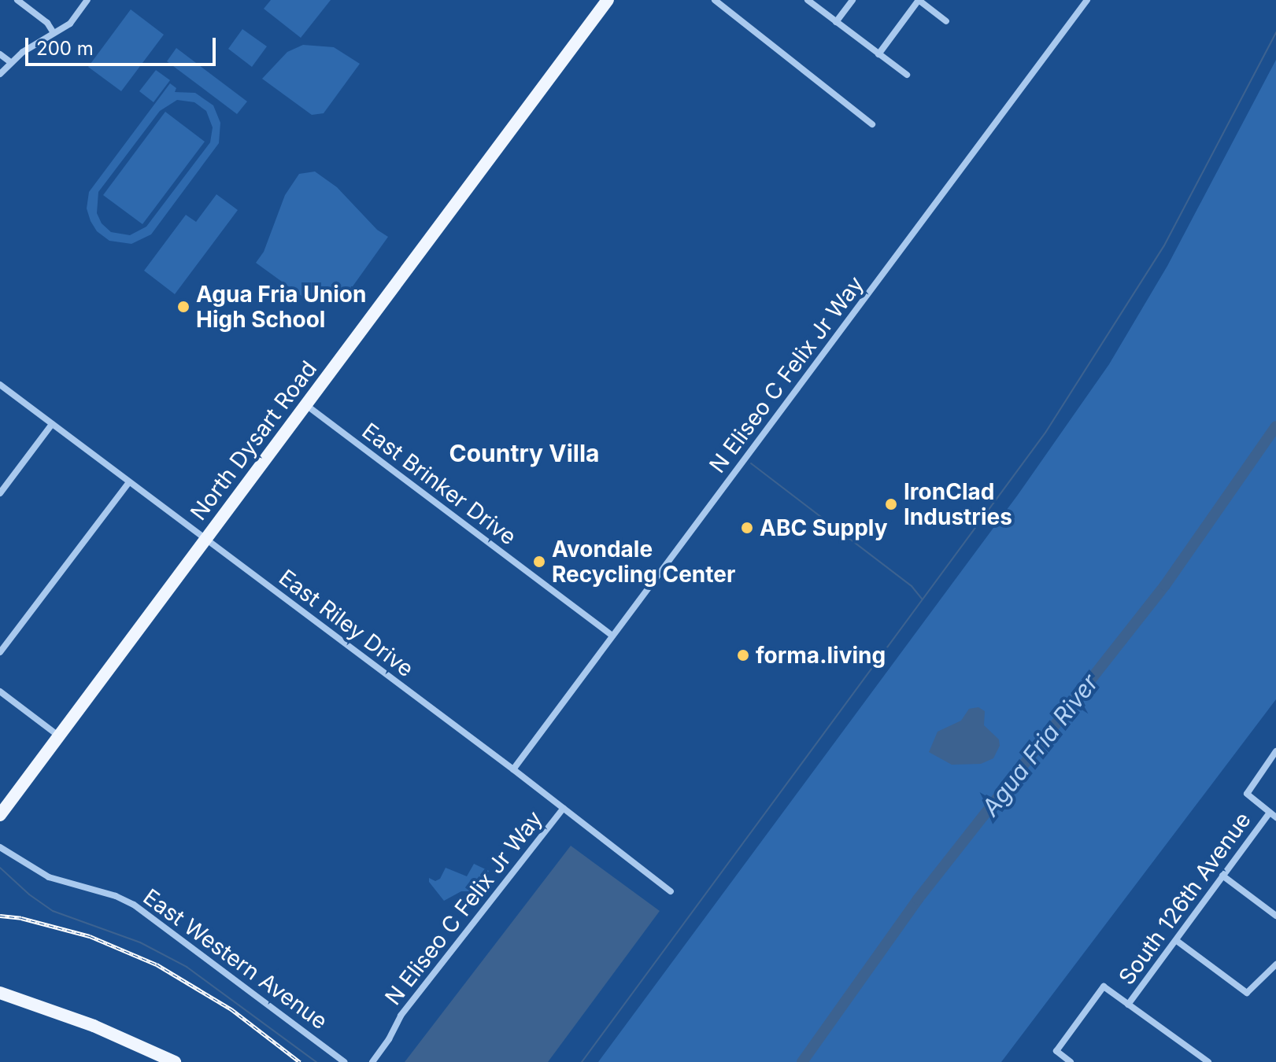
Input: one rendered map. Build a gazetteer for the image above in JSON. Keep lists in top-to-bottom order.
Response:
{
  "streets": {
    "main road": ["North Dysart Road"],
    "street": [
      "N Eliseo C Felix Jr Way",
      "East Brinker Drive",
      "East Riley Drive",
      "South 126th Avenue",
      "East Western Avenue"
    ]
  },
  "crossings": [
    ["N Eliseo C Felix Jr Way", "East Brinker Drive"],
    ["N Eliseo C Felix Jr Way", "East Riley Drive"],
    ["North Dysart Road", "East Brinker Drive"],
    ["North Dysart Road", "East Riley Drive"]
  ],
  "districts": ["Country Villa"],
  "water": ["Agua Fria River"],
  "places": [
    "Agua Fria Union High School",
    "IronClad Industries",
    "ABC Supply",
    "Avondale Recycling Center",
    "forma.living"
  ],
  "scale_bar": "200 m"
}
